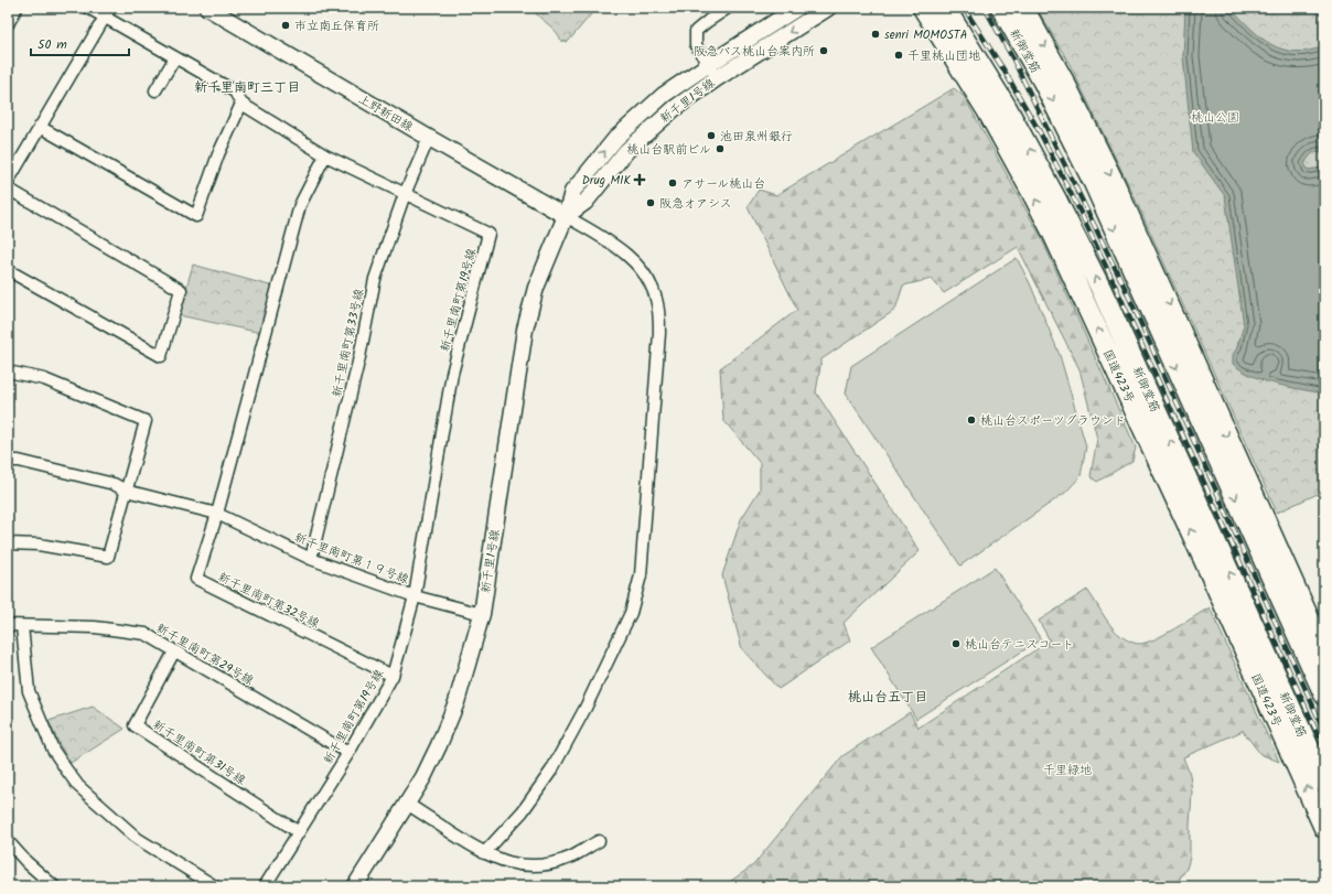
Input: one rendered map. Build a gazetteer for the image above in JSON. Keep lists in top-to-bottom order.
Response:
{
  "streets": {
    "highway": ["新御堂筋", "国道423号"],
    "street": [
      "新千里1号線",
      "上野新田線",
      "新千里南町第19号線",
      "新千里南町第33号線",
      "新千里南町第１９号線",
      "新千里南町第32号線",
      "新千里南町第29号線",
      "新千里南町第31号線"
    ]
  },
  "crossings": [
    ["新千里1号線", "上野新田線"],
    ["新千里1号線", "新千里南町第１９号線"],
    ["上野新田線", "新千里南町第33号線"],
    ["新千里南町第19号線", "新千里南町第33号線"],
    ["新千里南町第19号線", "新千里南町第１９号線"],
    ["新千里南町第19号線", "新千里南町第32号線"],
    ["新千里南町第19号線", "新千里南町第29号線"],
    ["新千里南町第19号線", "新千里南町第31号線"],
    ["新千里南町第33号線", "新千里南町第１９号線"],
    ["新千里南町第１９号線", "新千里南町第32号線"],
    ["新千里南町第29号線", "新千里南町第31号線"]
  ],
  "districts": ["新千里南町三丁目", "桃山台五丁目"],
  "parks": ["桃山公園", "千里緑地"],
  "places": {
    "other": [
      "市立南丘保育所",
      "senri MOMOSTA",
      "阪急バス桃山台案内所",
      "千里桃山団地",
      "池田泉州銀行",
      "桃山台駅前ビル",
      "アサール桃山台",
      "阪急オアシス",
      "桃山台スポーツグラウンド",
      "桃山台テニスコート"
    ],
    "health": ["Drug MIK"]
  },
  "scale_bar": "50 m"
}
